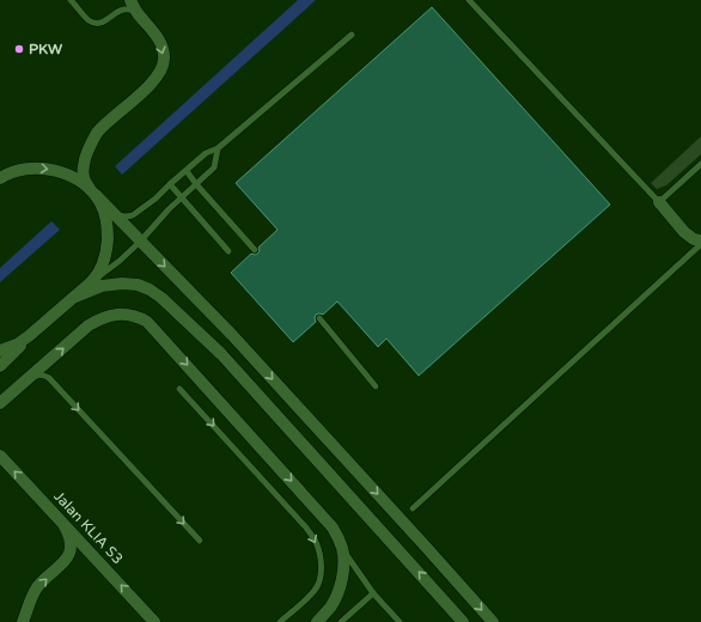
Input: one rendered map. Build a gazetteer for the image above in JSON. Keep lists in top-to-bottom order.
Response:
{
  "streets": {
    "street": ["Jalan KLIA S3"]
  },
  "one_way": ["Jalan KLIA S3"],
  "places": ["PKW"]
}
